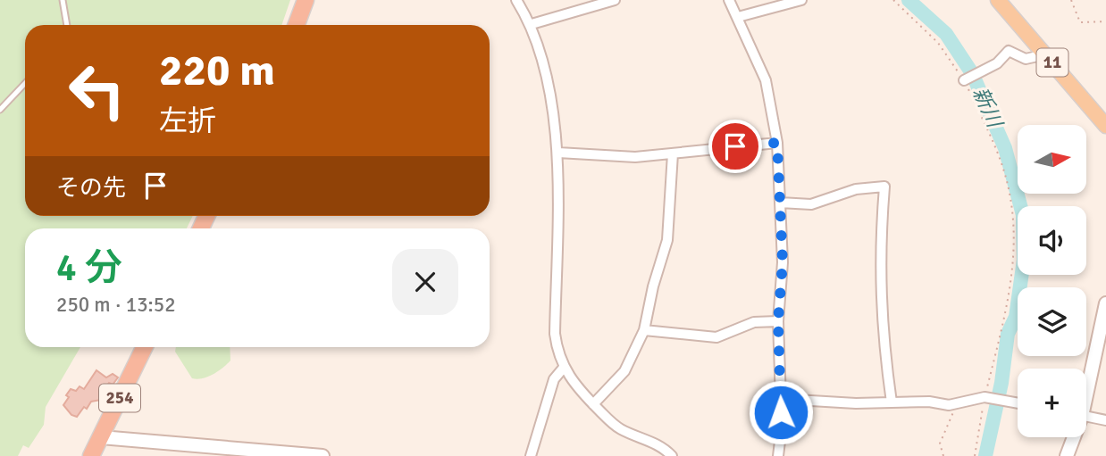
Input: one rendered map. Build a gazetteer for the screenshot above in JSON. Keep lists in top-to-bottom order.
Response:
{
  "streets": {
    "highway": ["254"],
    "main road": ["11"]
  },
  "water": ["新川"],
  "north": "right",
  "page": {
    "turn": ["220 m", "左折"],
    "map_buttons": "+",
    "then": "その先",
    "heading": ["4 分", "250 m · 13:52"]
  }
}
